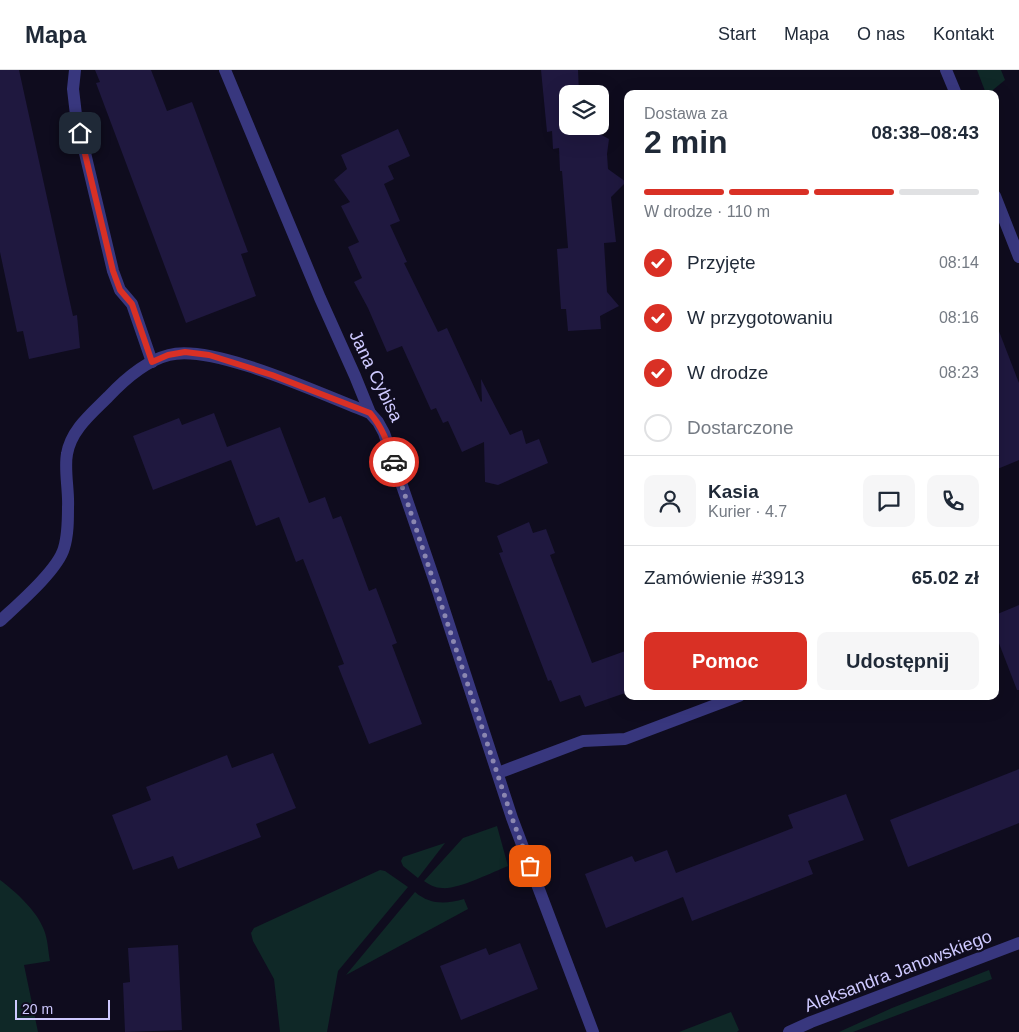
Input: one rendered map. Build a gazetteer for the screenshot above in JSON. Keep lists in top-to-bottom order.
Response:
{
  "streets": {
    "street": ["Jana Cybisa", "Aleksandra Janowskiego"]
  },
  "scale_bar": "20 m",
  "page": {
    "header": "Mapa",
    "nav": [
      "Start",
      "Mapa",
      "O nas",
      "Kontakt"
    ],
    "heading": ["2 min", "Dostawa za", "08:38–08:43"],
    "panel": [
      "Kasia",
      "Kurier · 4.7",
      "Zamówienie #3913",
      "65.02 zł"
    ],
    "bar": "W drodze · 110 m",
    "list": [
      ["Przyjęte", "08:14"],
      ["W przygotowaniu", "08:16"],
      ["W drodze", "08:23"],
      "Dostarczone"
    ],
    "buttons": ["Pomoc", "Udostępnij"],
    "scale": "20 m"
  }
}
